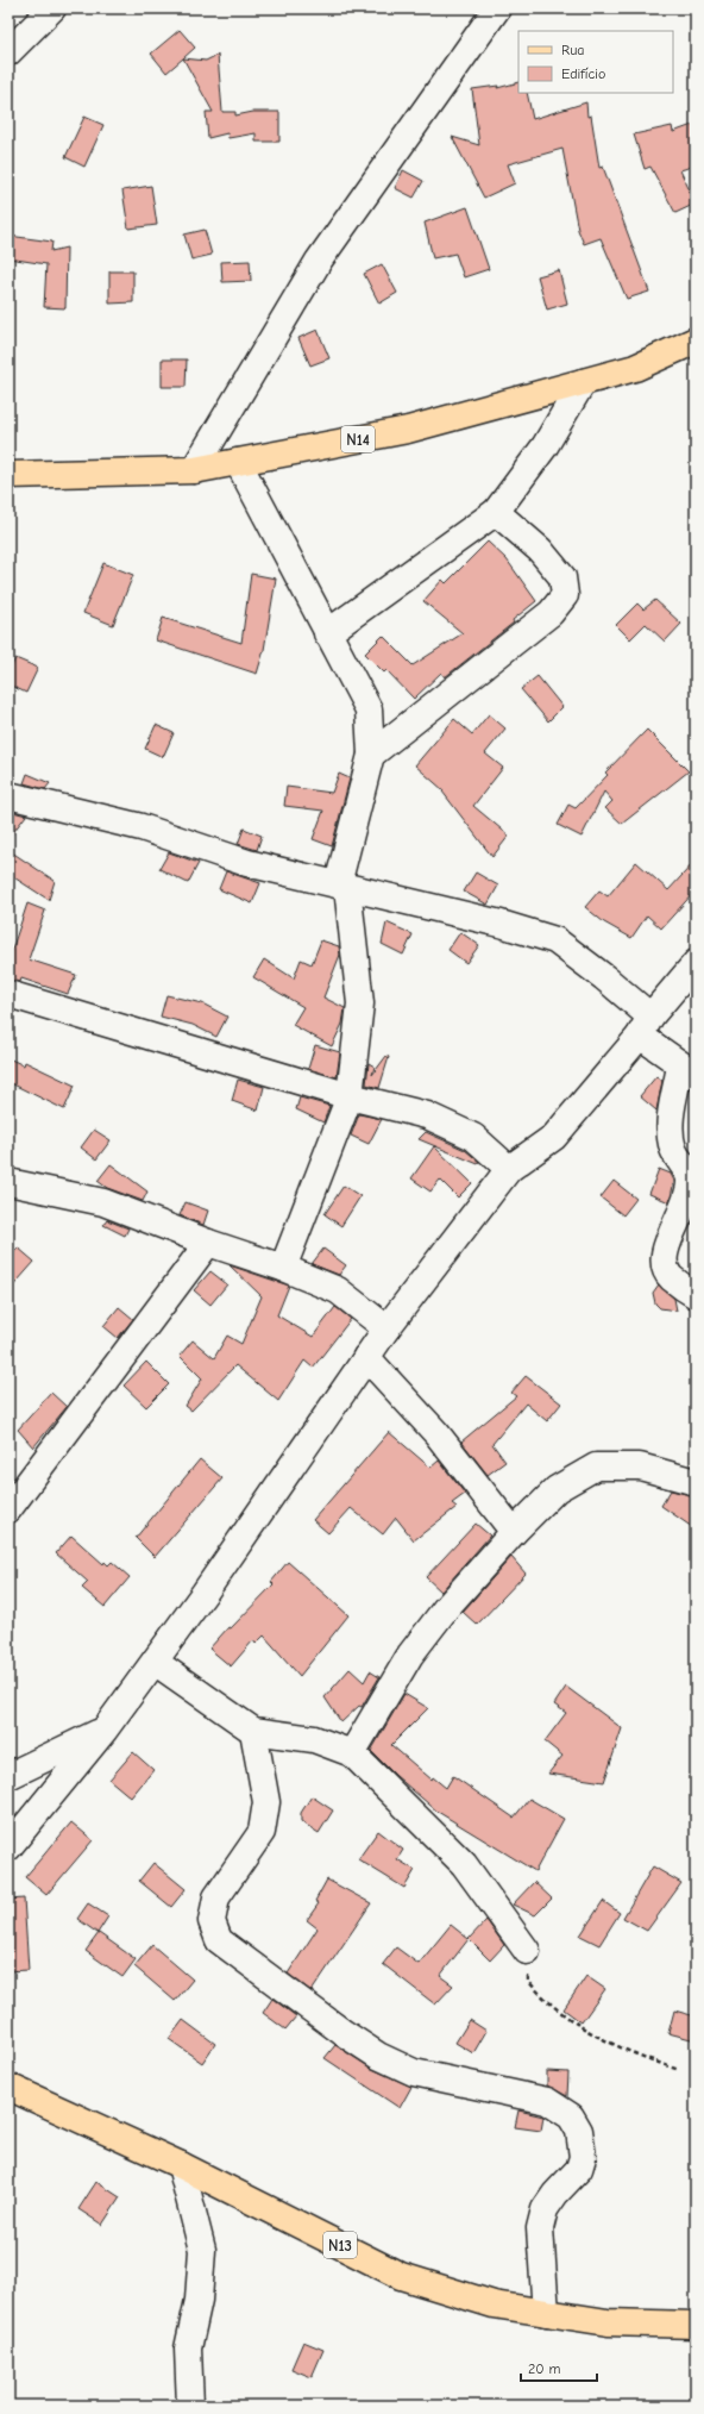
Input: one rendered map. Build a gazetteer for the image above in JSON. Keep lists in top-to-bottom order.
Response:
{
  "streets": {
    "main road": ["N14", "N13"]
  },
  "legend": ["Rua", "Edifício"],
  "scale_bar": "20 m"
}
